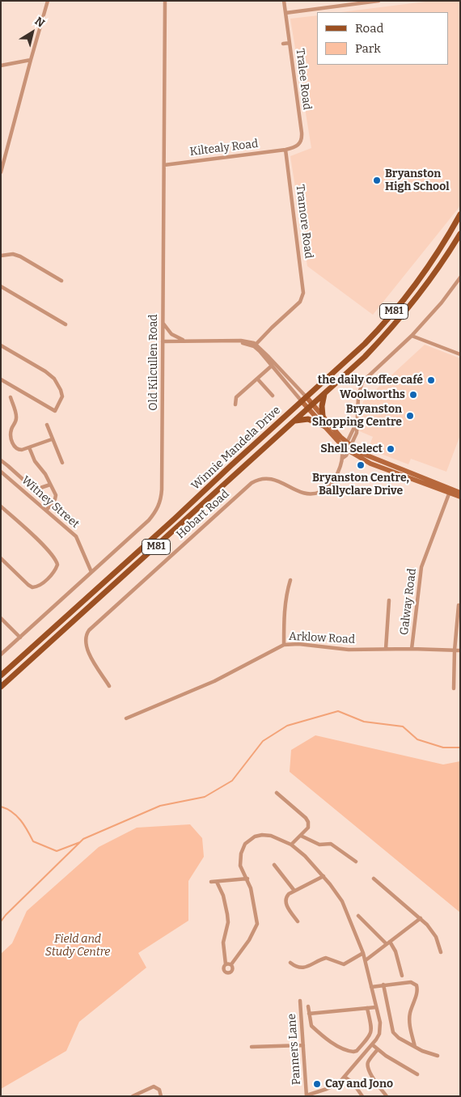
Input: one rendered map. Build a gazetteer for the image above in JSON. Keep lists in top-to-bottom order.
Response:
{
  "streets": {
    "main road": ["M81", "Winnie Mandela Drive"],
    "street": [
      "Tralee Road",
      "Kiltealy Road",
      "Tramore Road",
      "Old Kilcullen Road",
      "Witney Street",
      "Hobart Road",
      "Galway Road",
      "Arklow Road",
      "Panners Lane"
    ]
  },
  "crossings": [
    ["Tralee Road", "Kiltealy Road"],
    ["Tralee Road", "Tramore Road"],
    ["Kiltealy Road", "Tramore Road"],
    ["Kiltealy Road", "Old Kilcullen Road"],
    ["Old Kilcullen Road", "Witney Street"],
    ["Galway Road", "Arklow Road"]
  ],
  "parks": ["Field and Study Centre"],
  "places": [
    "Bryanston High School",
    "the daily coffee café",
    "Woolworths",
    "Bryanston Shopping Centre",
    "Shell Select",
    "Bryanston Centre, Ballyclare Drive",
    "Cay and Jono"
  ],
  "legend": ["Road", "Park"],
  "north": "top right"
}
